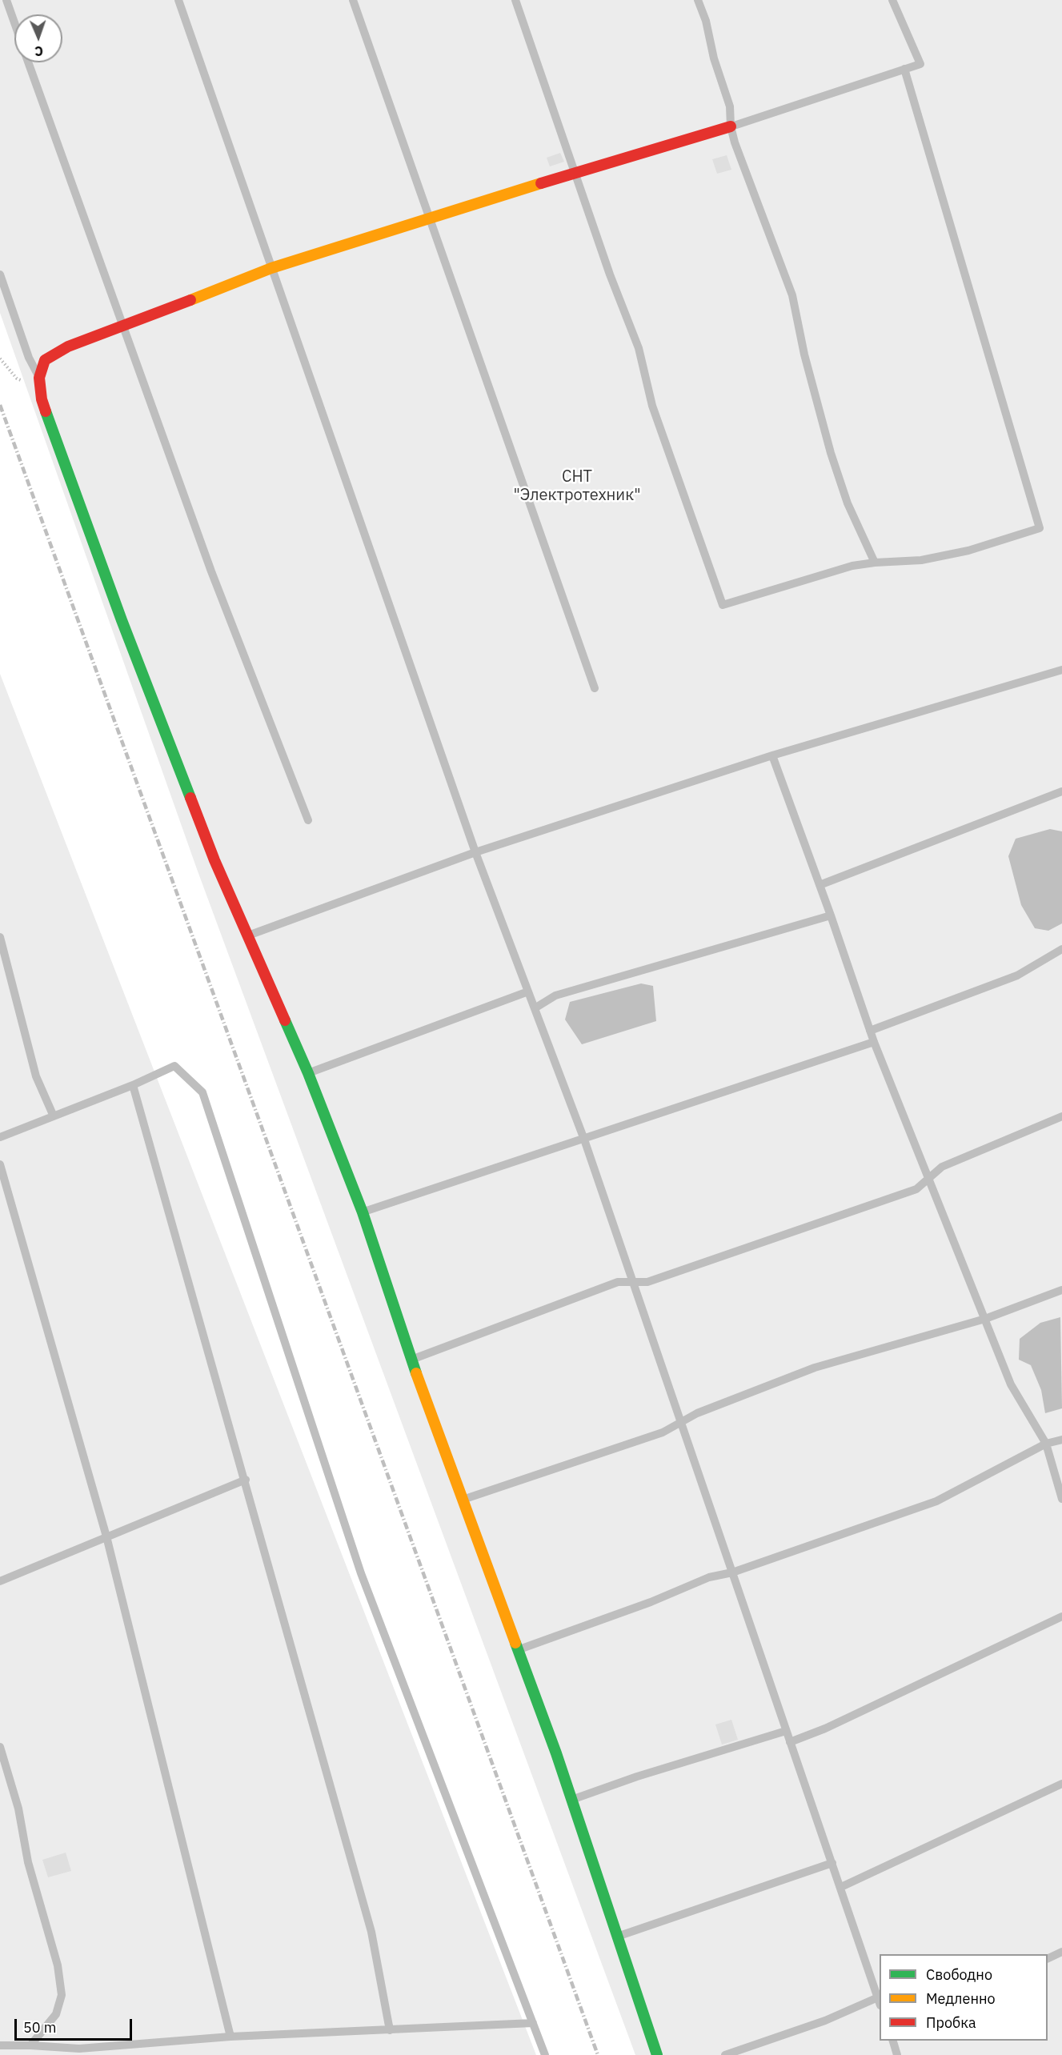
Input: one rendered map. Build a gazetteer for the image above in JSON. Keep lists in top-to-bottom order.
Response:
{
  "parks": ["СНТ \"Электротехник\""],
  "legend": ["Свободно", "Медленно", "Пробка"],
  "scale_bar": "50 m",
  "north": "bottom"
}
